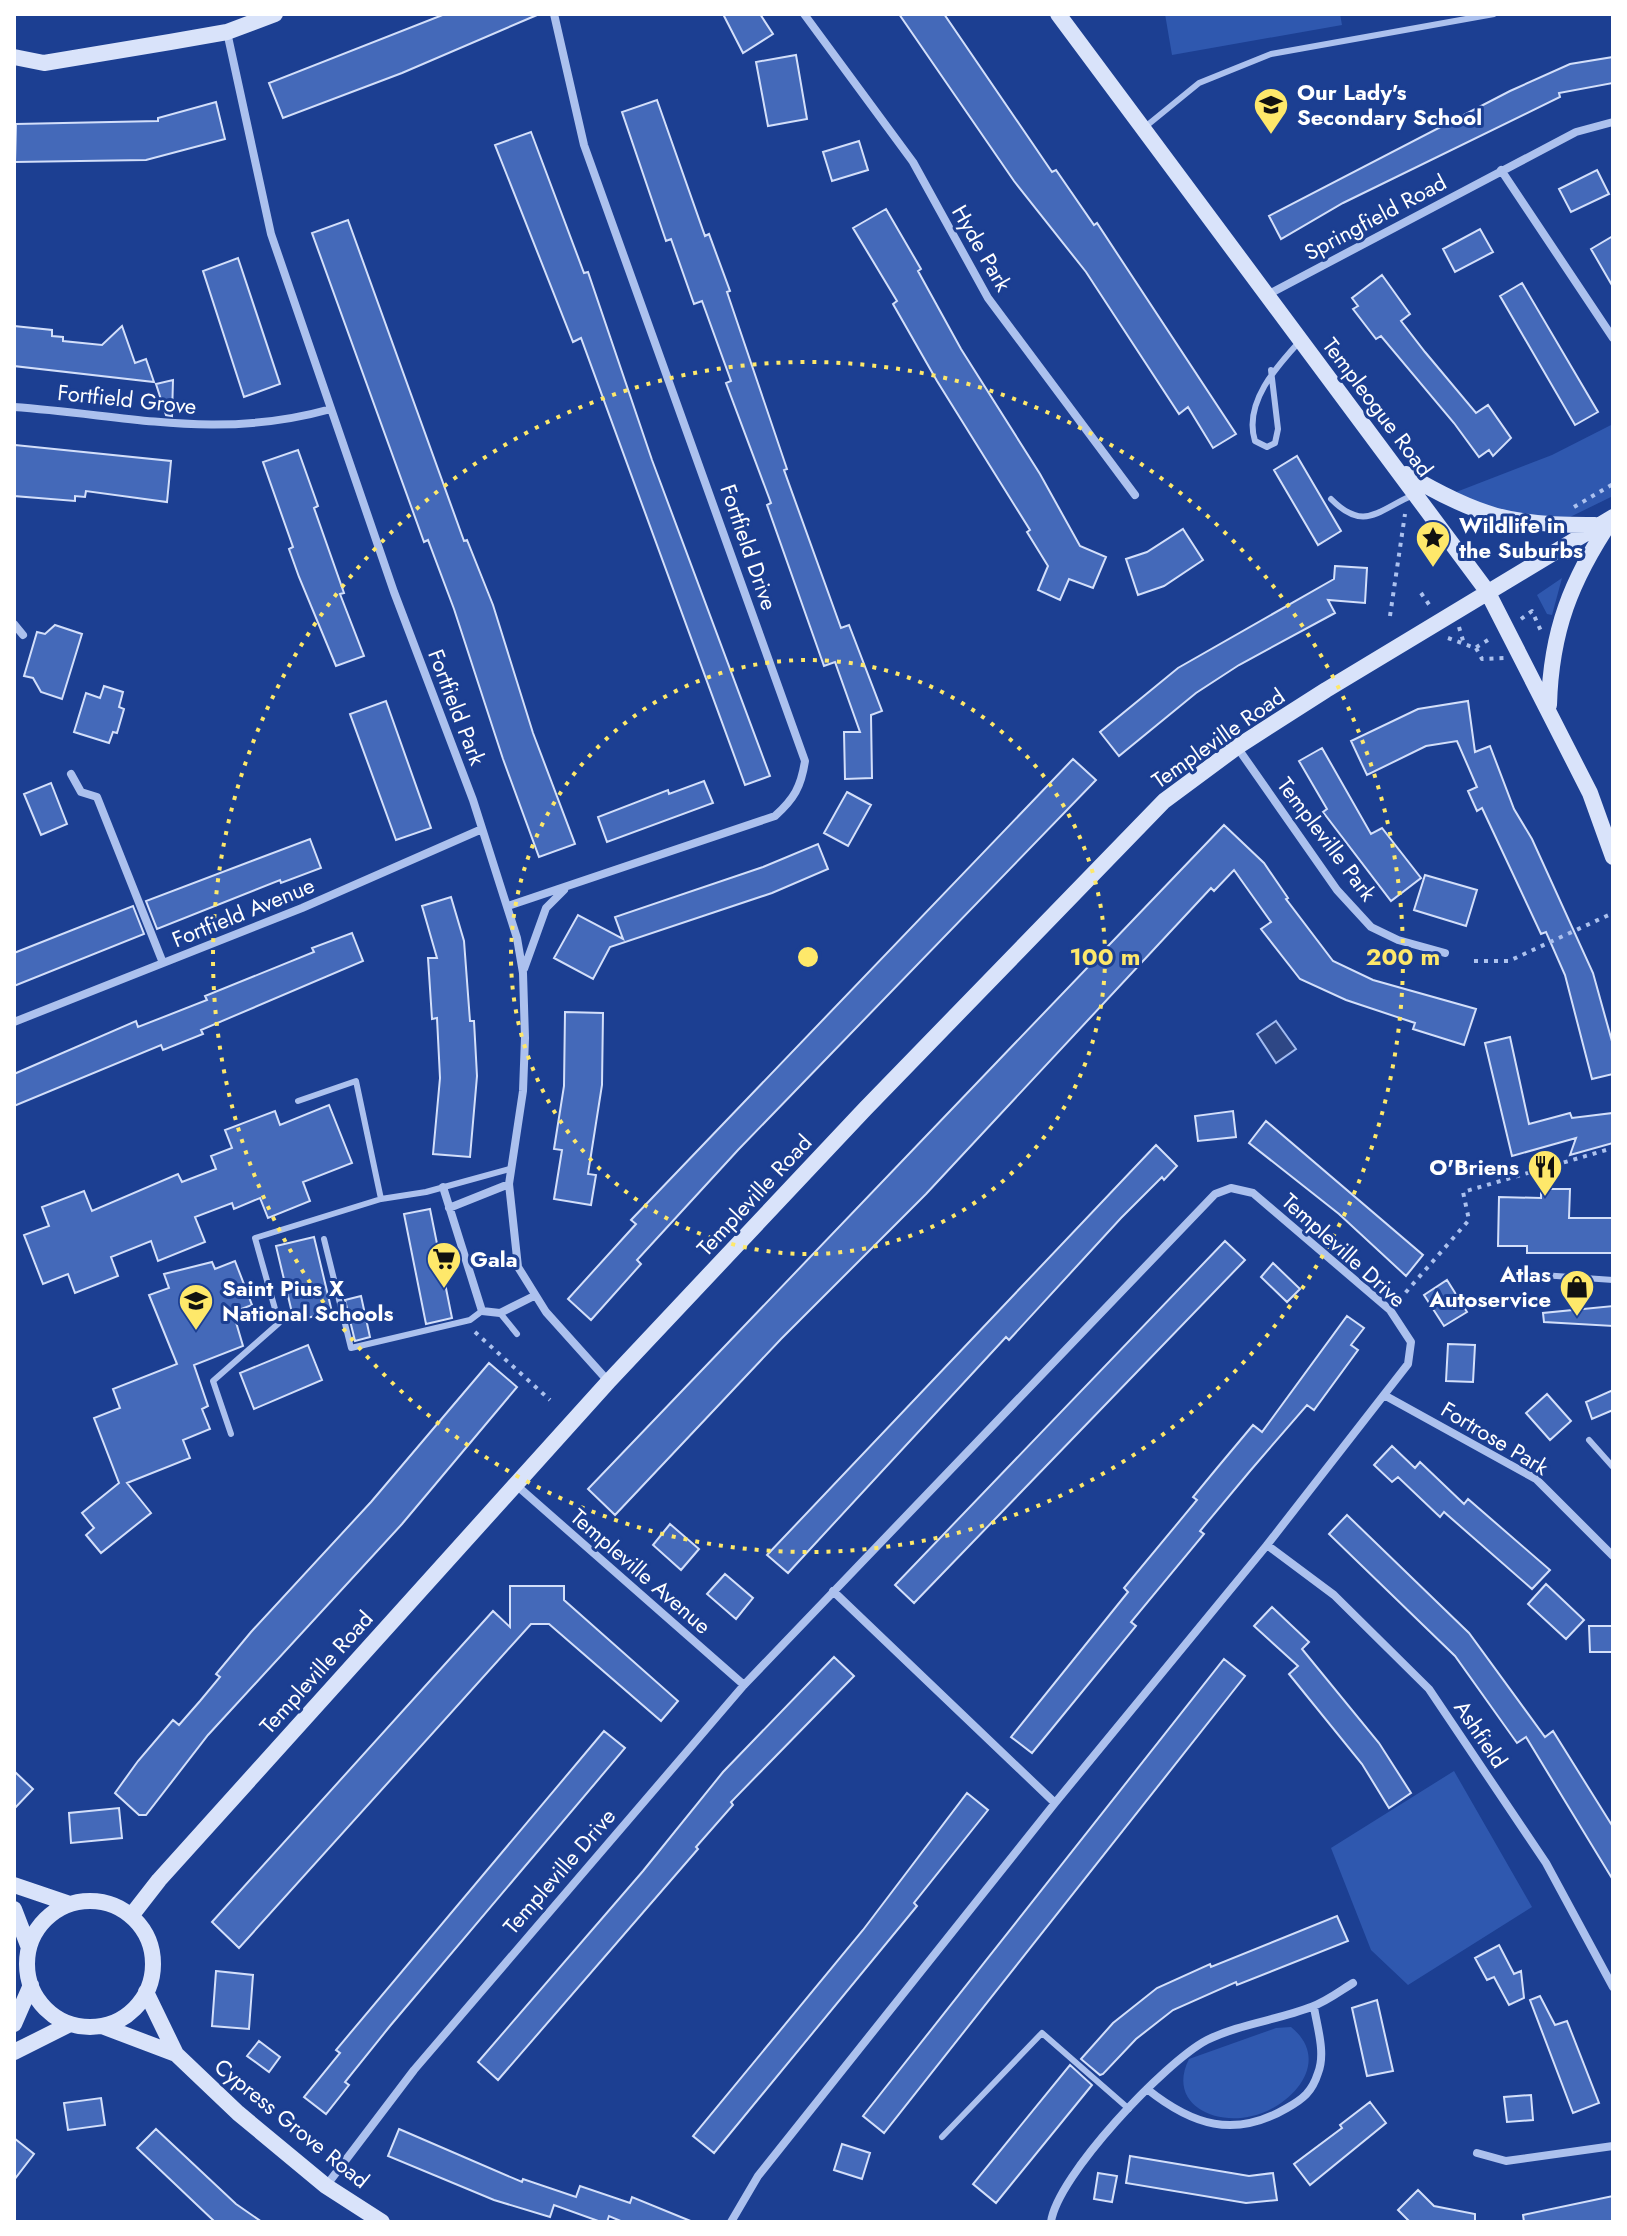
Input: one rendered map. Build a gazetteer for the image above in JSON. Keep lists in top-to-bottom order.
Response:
{
  "streets": {
    "main road": ["Templeogue Road", "Templeville Road", "Cypress Grove Road"],
    "street": [
      "Springfield Road",
      "Hyde Park",
      "Fortfield Grove",
      "Fortfield Drive",
      "Fortfield Park",
      "Templeville Park",
      "Fortfield Avenue",
      "Templeville Drive",
      "Fortrose Park",
      "Templeville Avenue",
      "Ashfield"
    ]
  },
  "crossings": [
    ["Springfield Road", "Templeogue Road"],
    ["Fortfield Grove", "Fortfield Park"],
    ["Templeogue Road", "Templeville Road"],
    ["Fortfield Drive", "Fortfield Park"],
    ["Fortfield Park", "Templeville Road"],
    ["Fortfield Park", "Fortfield Avenue"],
    ["Templeville Road", "Templeville Park"],
    ["Templeville Road", "Templeville Avenue"],
    ["Templeville Road", "Cypress Grove Road"],
    ["Templeville Drive", "Fortrose Park"],
    ["Templeville Drive", "Templeville Avenue"],
    ["Templeville Drive", "Ashfield"],
    ["Templeville Drive", "Cypress Grove Road"]
  ],
  "places": {
    "school or university": ["Our Lady's Secondary School", "Saint Pius X National Schools"],
    "place": ["Wildlife in the Suburbs"],
    "restaurant": ["O'Briens"],
    "supermarket": ["Gala"],
    "shop": ["Atlas Autoservice"]
  },
  "rings": ["100 m", "200 m"]
}
